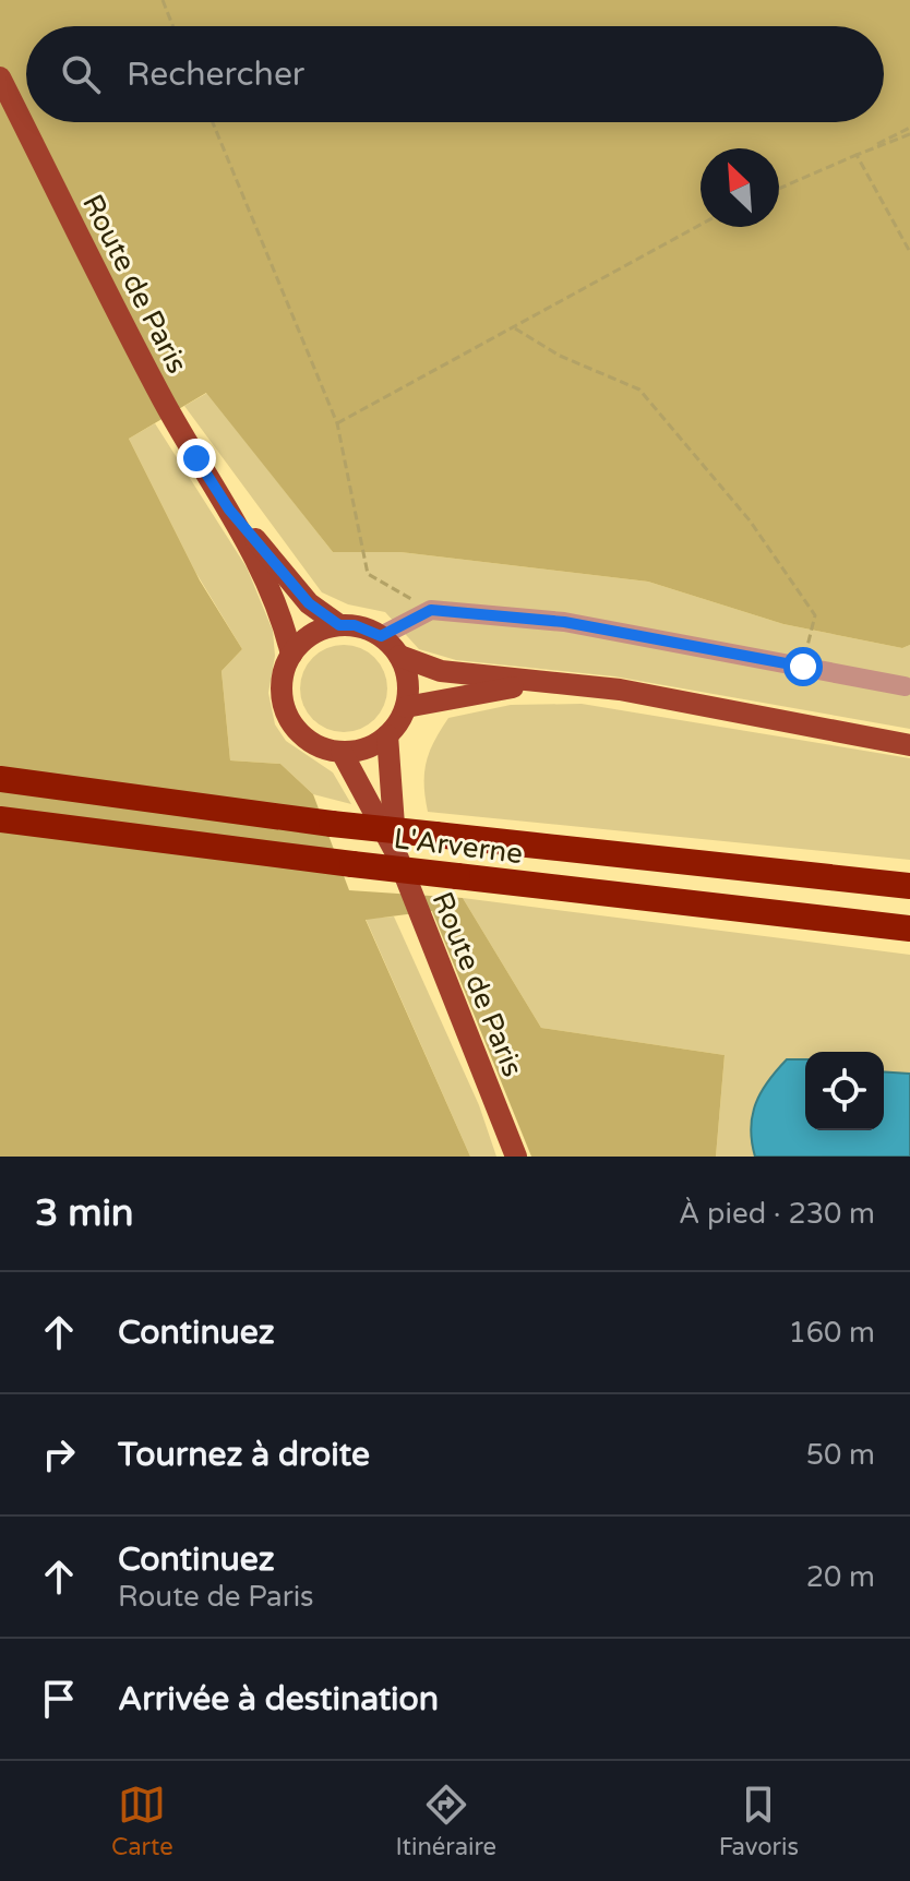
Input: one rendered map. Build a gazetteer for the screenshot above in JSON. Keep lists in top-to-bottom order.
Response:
{
  "streets": {
    "highway": ["L'Arverne"],
    "main road": ["Route de Paris"]
  },
  "north": "top left",
  "page": {
    "search": "Rechercher",
    "heading": ["3 min", "À pied · 230 m"],
    "list": [
      ["Continuez", "160 m"],
      ["Tournez à droite", "50 m"],
      ["Continuez", "Route de Paris", "20 m"],
      "Arrivée à destination"
    ],
    "nav": ["Carte", "Itinéraire", "Favoris"]
  }
}
